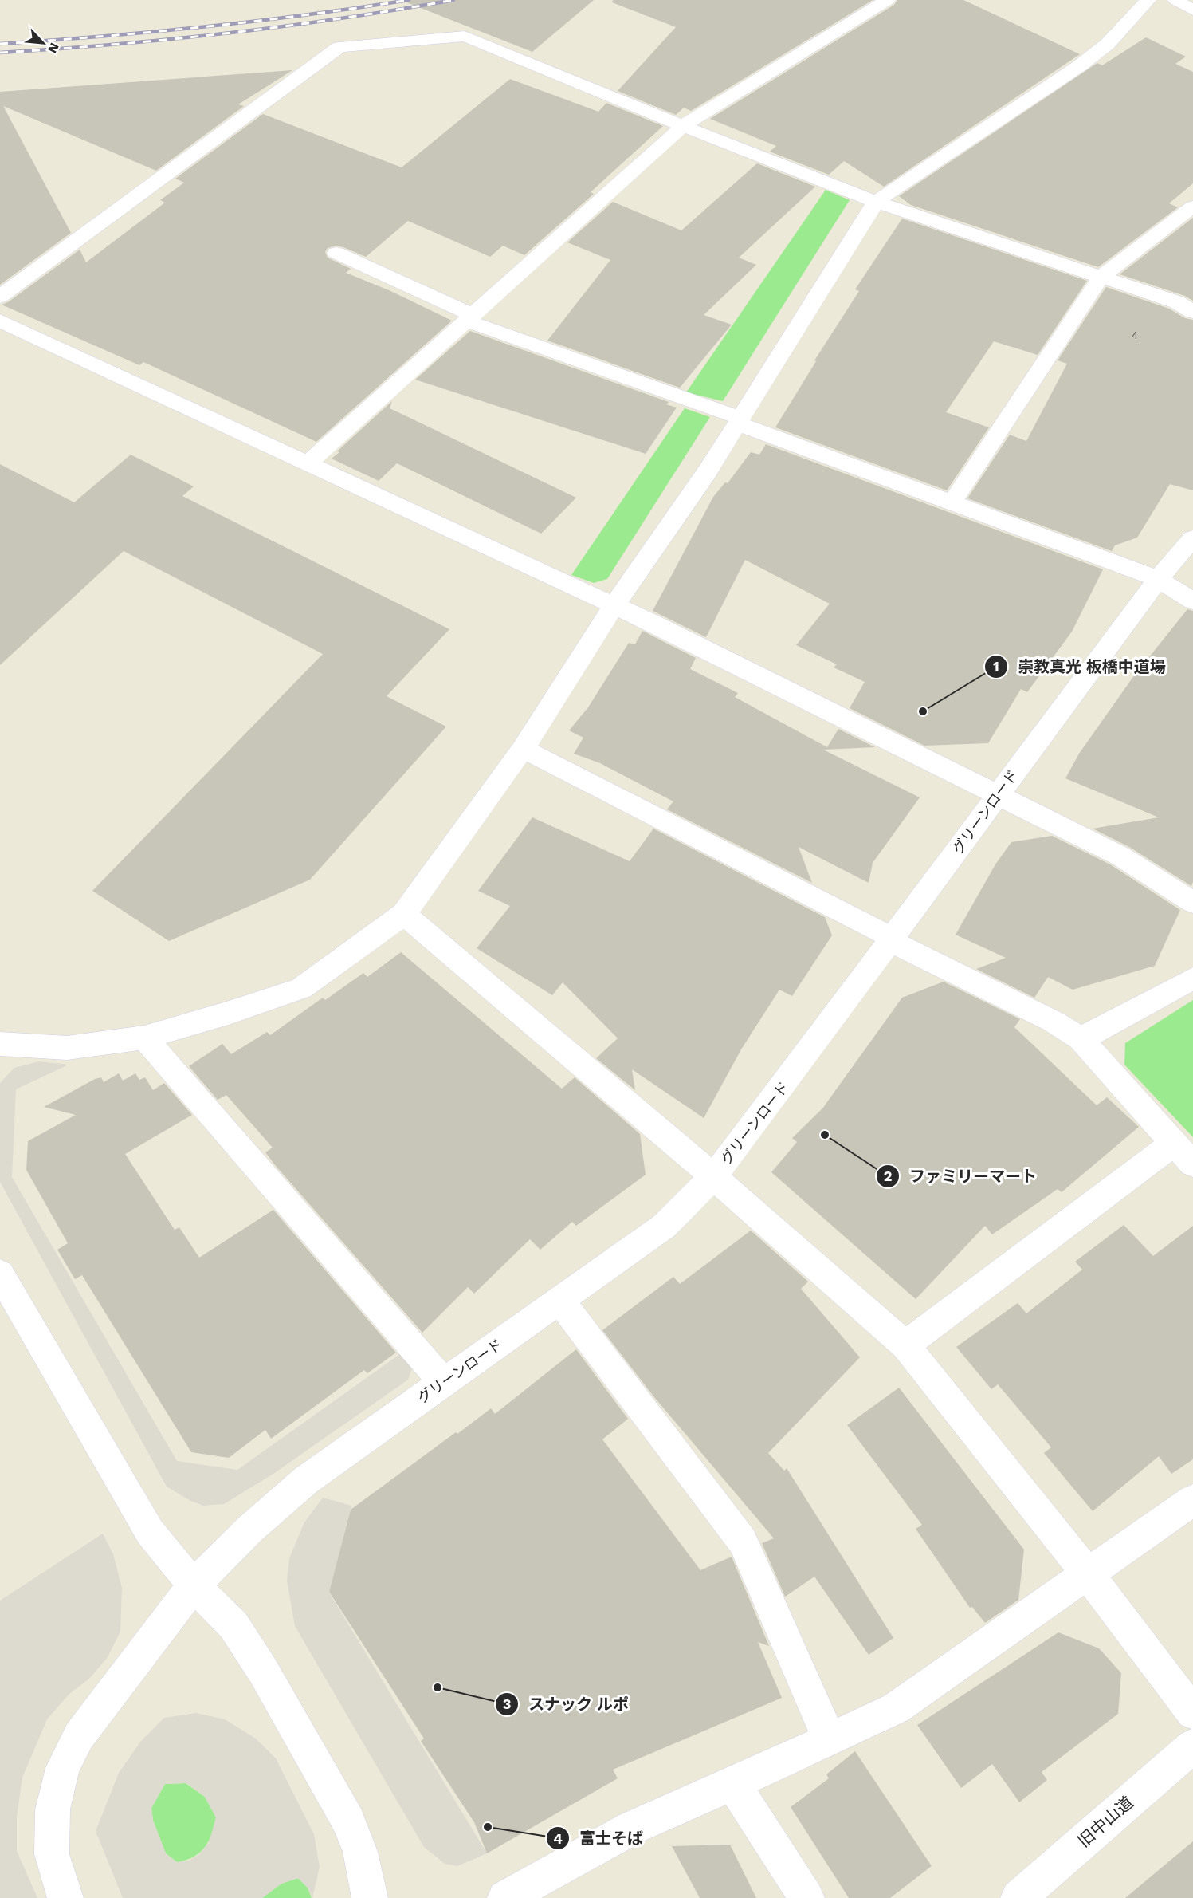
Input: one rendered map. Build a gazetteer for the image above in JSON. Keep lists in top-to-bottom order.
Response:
{
  "streets": {
    "street": ["グリーンロード", "旧中山道"]
  },
  "places": [
    "崇教真光 板橋中道場",
    "ファミリーマート",
    "スナック ルポ",
    "富士そば"
  ],
  "house_numbers": ["4"],
  "north": "bottom right"
}
